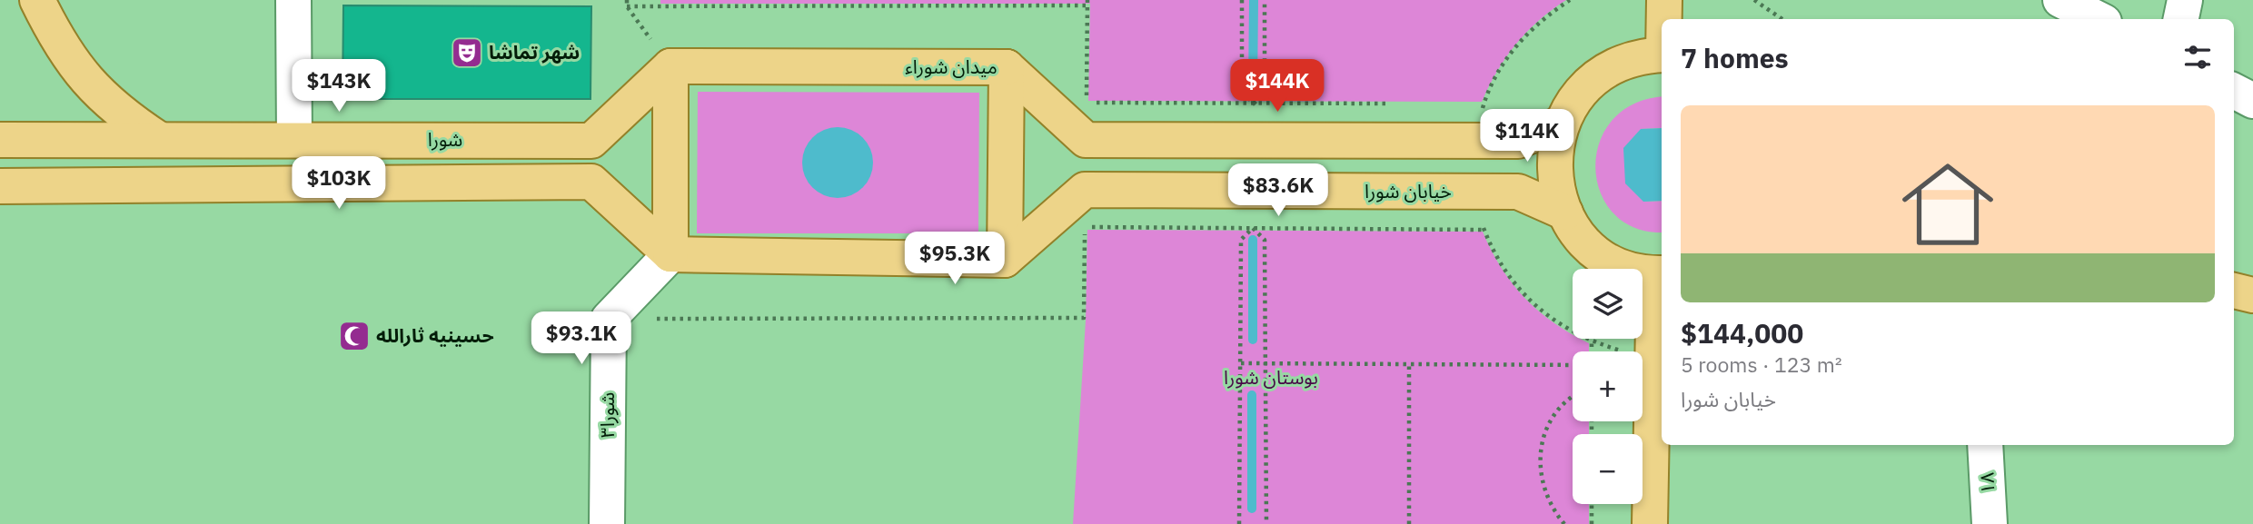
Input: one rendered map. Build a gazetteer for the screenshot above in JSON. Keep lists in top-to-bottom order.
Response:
{
  "streets": {
    "main road": ["میدان شوراء", "شورا", "خیابان شورا"],
    "street": ["شورا۳", "۱۸"]
  },
  "crossings": [
    ["میدان شوراء", "شورا"],
    ["میدان شوراء", "خیابان شورا"]
  ],
  "parks": ["بوستان شورا"],
  "places": {
    "theatre": ["شهر تماشا"],
    "mosque": ["حسینیه ثارالله"]
  },
  "page": {
    "heading": "7 homes",
    "price": [
      "$143K",
      "$144K",
      "$114K",
      "$103K",
      "$83.6K",
      "$95.3K",
      "$93.1K"
    ],
    "list": [
      {
        "name": "$144,000",
        "note": "5 rooms · 123 m² · خیابان شورا"
      }
    ],
    "map_buttons": ["+", "−"]
  }
}
